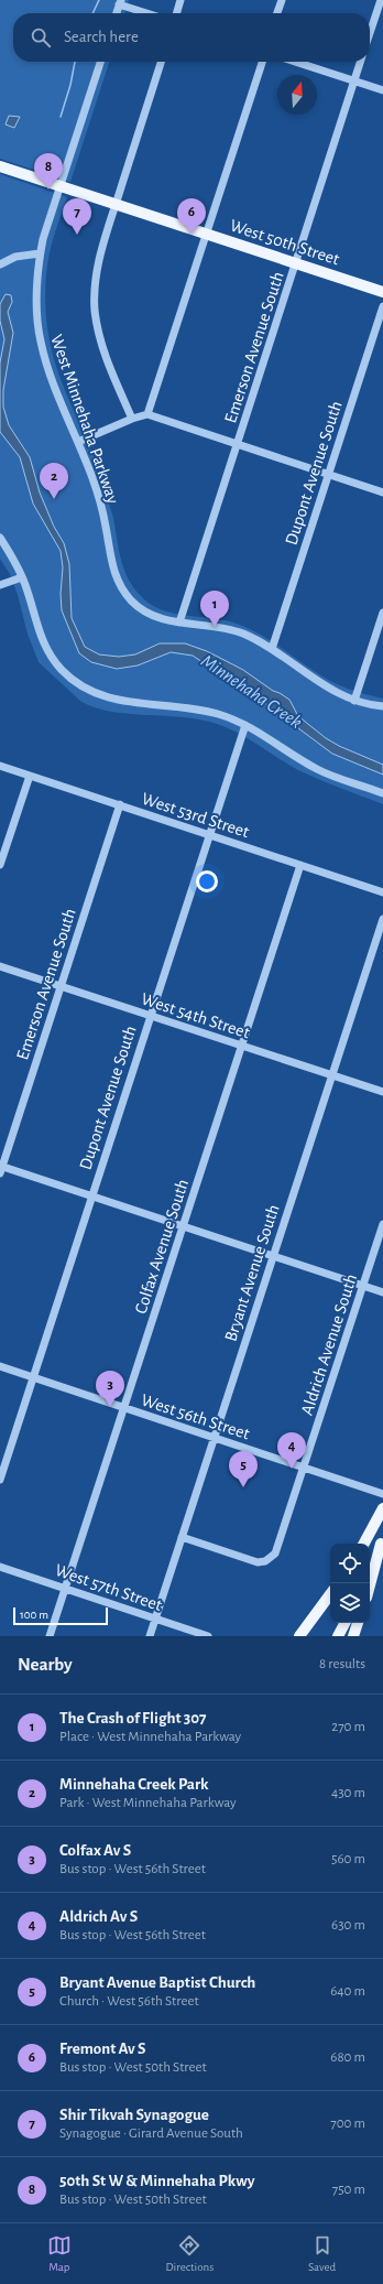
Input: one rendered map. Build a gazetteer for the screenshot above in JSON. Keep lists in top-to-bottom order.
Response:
{
  "streets": {
    "main road": ["West 50th Street"],
    "street": [
      "Emerson Avenue South",
      "West Minnehaha Parkway",
      "Dupont Avenue South",
      "West 53rd Street",
      "West 54th Street",
      "Colfax Avenue South",
      "Bryant Avenue South",
      "Aldrich Avenue South",
      "West 56th Street",
      "West 57th Street"
    ]
  },
  "crossings": [
    ["West 50th Street", "Emerson Avenue South"],
    ["West 50th Street", "West Minnehaha Parkway"],
    ["Emerson Avenue South", "West Minnehaha Parkway"],
    ["Emerson Avenue South", "West 53rd Street"],
    ["Emerson Avenue South", "West 54th Street"],
    ["West Minnehaha Parkway", "Dupont Avenue South"],
    ["Dupont Avenue South", "West 53rd Street"],
    ["Dupont Avenue South", "West 54th Street"],
    ["Dupont Avenue South", "West 56th Street"],
    ["West 53rd Street", "Colfax Avenue South"],
    ["West 54th Street", "Colfax Avenue South"],
    ["West 54th Street", "Bryant Avenue South"],
    ["Colfax Avenue South", "West 56th Street"],
    ["Colfax Avenue South", "West 57th Street"],
    ["Bryant Avenue South", "Aldrich Avenue South"],
    ["Bryant Avenue South", "West 56th Street"],
    ["Bryant Avenue South", "West 57th Street"],
    ["Aldrich Avenue South", "West 56th Street"]
  ],
  "water": ["Minnehaha Creek"],
  "scale_bar": "100 m",
  "north": "top",
  "page": {
    "search": "Search here",
    "pins": [
      "8",
      "6",
      "7",
      "2",
      "1",
      "3",
      "4",
      "5"
    ],
    "scale": "100 m",
    "heading": ["Nearby", "8 results"],
    "list": [
      {
        "mark": "1",
        "name": "The Crash of Flight 307",
        "note": "Place · West Minnehaha Parkway",
        "value": "270 m"
      },
      {
        "mark": "2",
        "name": "Minnehaha Creek Park",
        "note": "Park · West Minnehaha Parkway",
        "value": "430 m"
      },
      {
        "mark": "3",
        "name": "Colfax Av S",
        "note": "Bus stop · West 56th Street",
        "value": "560 m"
      },
      {
        "mark": "4",
        "name": "Aldrich Av S",
        "note": "Bus stop · West 56th Street",
        "value": "630 m"
      },
      {
        "mark": "5",
        "name": "Bryant Avenue Baptist Church",
        "note": "Church · West 56th Street",
        "value": "640 m"
      },
      {
        "mark": "6",
        "name": "Fremont Av S",
        "note": "Bus stop · West 50th Street",
        "value": "680 m"
      },
      {
        "mark": "7",
        "name": "Shir Tikvah Synagogue",
        "note": "Synagogue · Girard Avenue South",
        "value": "700 m"
      },
      {
        "mark": "8",
        "name": "50th St W & Minnehaha Pkwy",
        "note": "Bus stop · West 50th Street",
        "value": "750 m"
      }
    ],
    "nav": ["Map", "Directions", "Saved"]
  }
}
